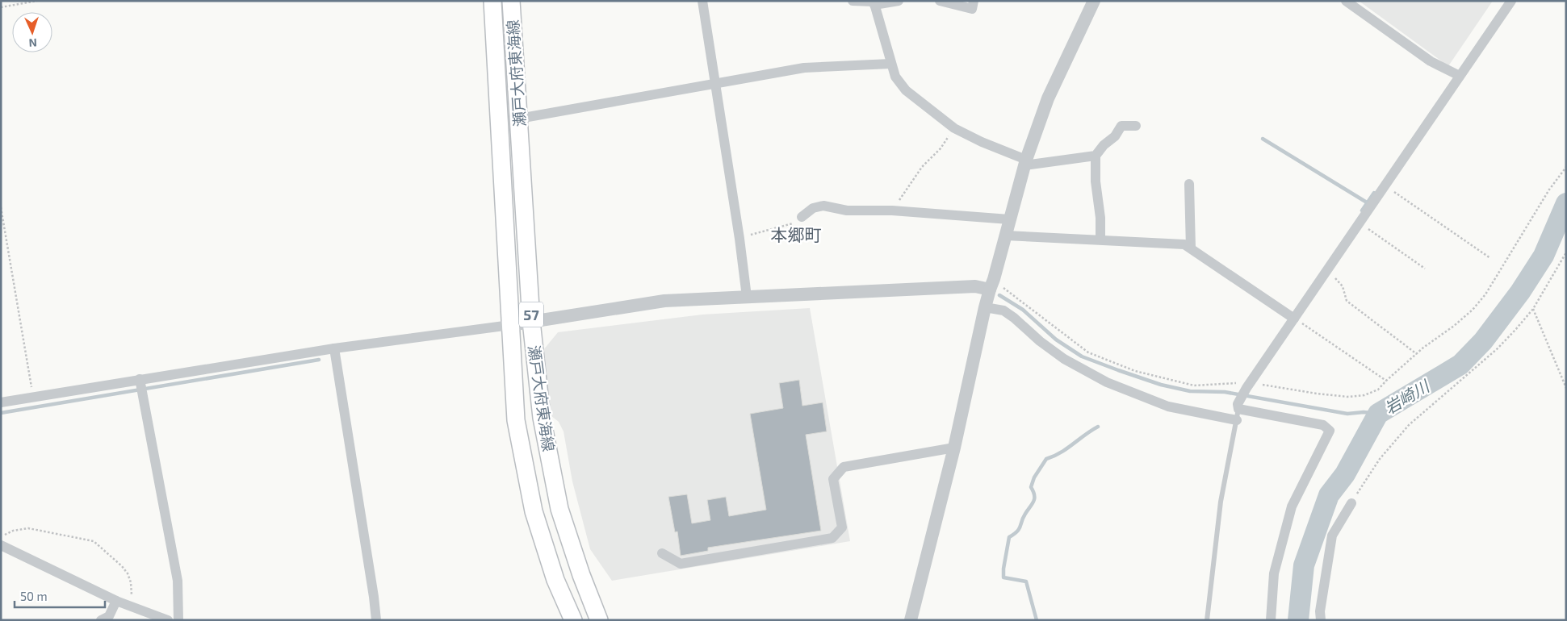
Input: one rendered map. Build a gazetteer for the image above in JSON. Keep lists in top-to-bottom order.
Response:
{
  "streets": {
    "main road": ["瀬戸大府東海線", "57"]
  },
  "districts": ["本郷町"],
  "water": ["岩崎川"],
  "scale_bar": "50 m",
  "north": "bottom"
}
